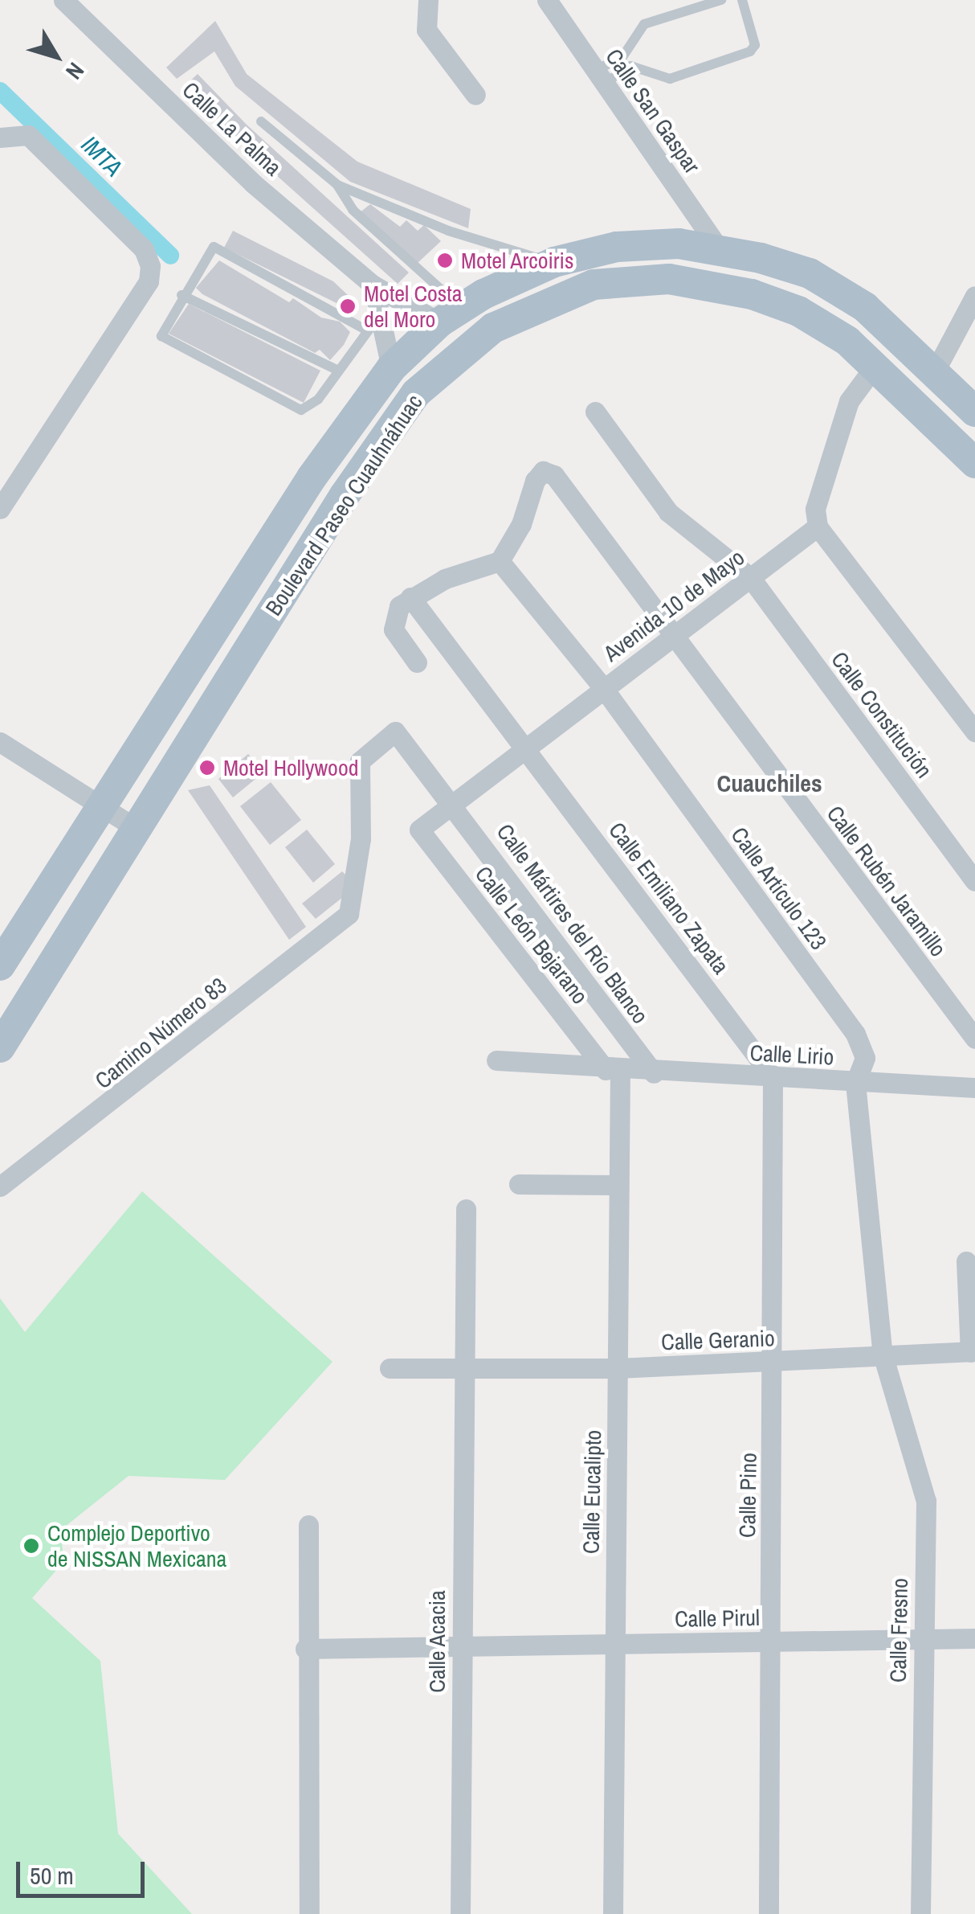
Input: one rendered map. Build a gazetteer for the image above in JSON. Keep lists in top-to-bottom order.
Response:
{
  "streets": {
    "main road": ["Boulevard Paseo Cuauhnáhuac"],
    "street": [
      "Calle San Gaspar",
      "Calle La Palma",
      "Avenida 10 de Mayo",
      "Calle Constitución",
      "Calle Rubén Jaramillo",
      "Calle Artículo 123",
      "Calle Emiliano Zapata",
      "Calle Mártires del Río Blanco",
      "Calle León Bejarano",
      "Camino Número 83",
      "Calle Lirio",
      "Calle Geranio",
      "Calle Eucalipto",
      "Calle Pino",
      "Calle Pirul",
      "Calle Fresno",
      "Calle Acacia"
    ]
  },
  "crossings": [
    ["Calle San Gaspar", "Boulevard Paseo Cuauhnáhuac"],
    ["Calle La Palma", "Boulevard Paseo Cuauhnáhuac"],
    ["Avenida 10 de Mayo", "Calle Constitución"],
    ["Avenida 10 de Mayo", "Calle Rubén Jaramillo"],
    ["Avenida 10 de Mayo", "Calle Artículo 123"],
    ["Avenida 10 de Mayo", "Calle Emiliano Zapata"],
    ["Avenida 10 de Mayo", "Calle Mártires del Río Blanco"],
    ["Avenida 10 de Mayo", "Calle León Bejarano"],
    ["Calle Rubén Jaramillo", "Calle Artículo 123"],
    ["Calle Artículo 123", "Calle Lirio"],
    ["Calle Artículo 123", "Calle Geranio"],
    ["Calle Artículo 123", "Calle Fresno"],
    ["Calle Emiliano Zapata", "Calle Lirio"],
    ["Calle Emiliano Zapata", "Calle Pino"],
    ["Calle Mártires del Río Blanco", "Camino Número 83"],
    ["Calle Mártires del Río Blanco", "Calle Lirio"],
    ["Calle León Bejarano", "Calle Lirio"],
    ["Calle León Bejarano", "Calle Eucalipto"],
    ["Calle Lirio", "Calle Eucalipto"],
    ["Calle Lirio", "Calle Pino"],
    ["Calle Geranio", "Calle Eucalipto"],
    ["Calle Geranio", "Calle Pino"],
    ["Calle Geranio", "Calle Fresno"],
    ["Calle Geranio", "Calle Acacia"],
    ["Calle Eucalipto", "Calle Pirul"],
    ["Calle Pino", "Calle Pirul"],
    ["Calle Pirul", "Calle Fresno"],
    ["Calle Pirul", "Calle Acacia"]
  ],
  "districts": ["Cuauchiles"],
  "water": ["IMTA"],
  "places": [
    "Motel Arcoiris",
    "Motel Costa del Moro",
    "Motel Hollywood",
    "Complejo Deportivo de NISSAN Mexicana"
  ],
  "scale_bar": "50 m",
  "north": "bottom right"
}
